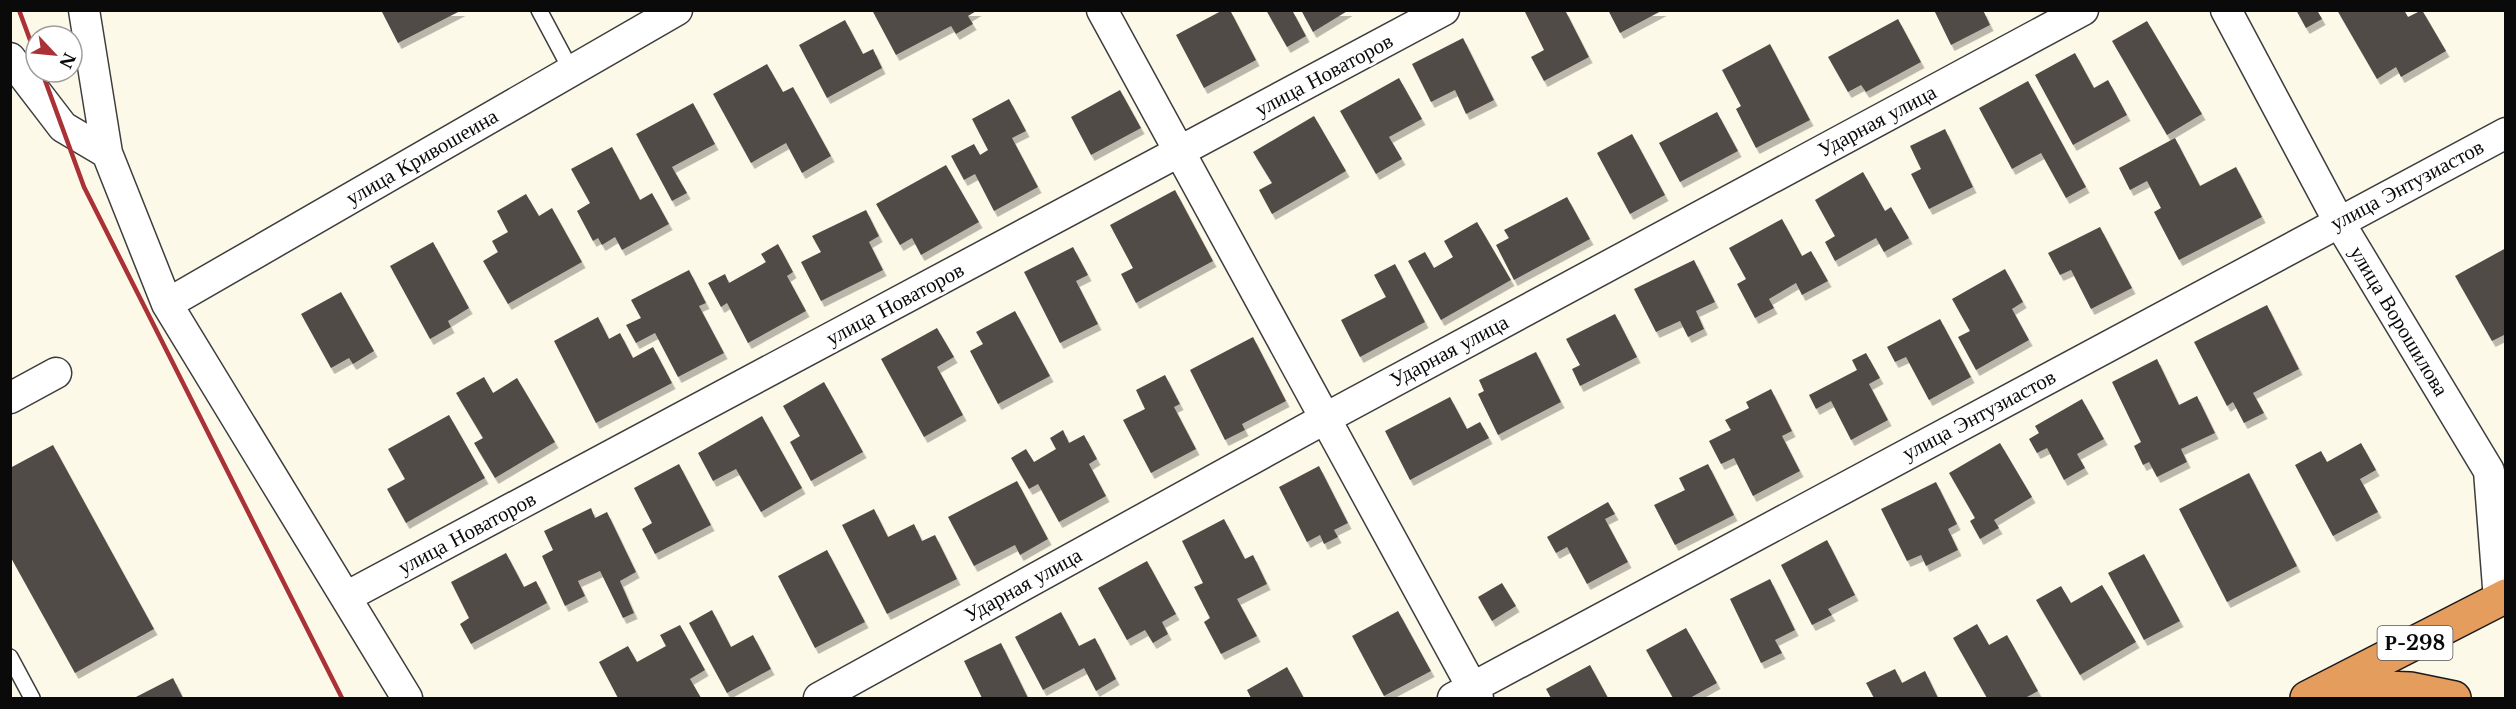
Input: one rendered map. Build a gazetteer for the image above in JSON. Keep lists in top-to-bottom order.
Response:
{
  "streets": {
    "highway": ["Р-298"],
    "street": [
      "улица Новаторов",
      "Ударная улица",
      "улица Кривошеина",
      "улица Энтузиастов",
      "улица Ворошилова"
    ]
  },
  "crossings": [
    ["улица Энтузиастов", "улица Ворошилова"],
    ["улица Ворошилова", "Р-298"]
  ],
  "north": "bottom right"
}
